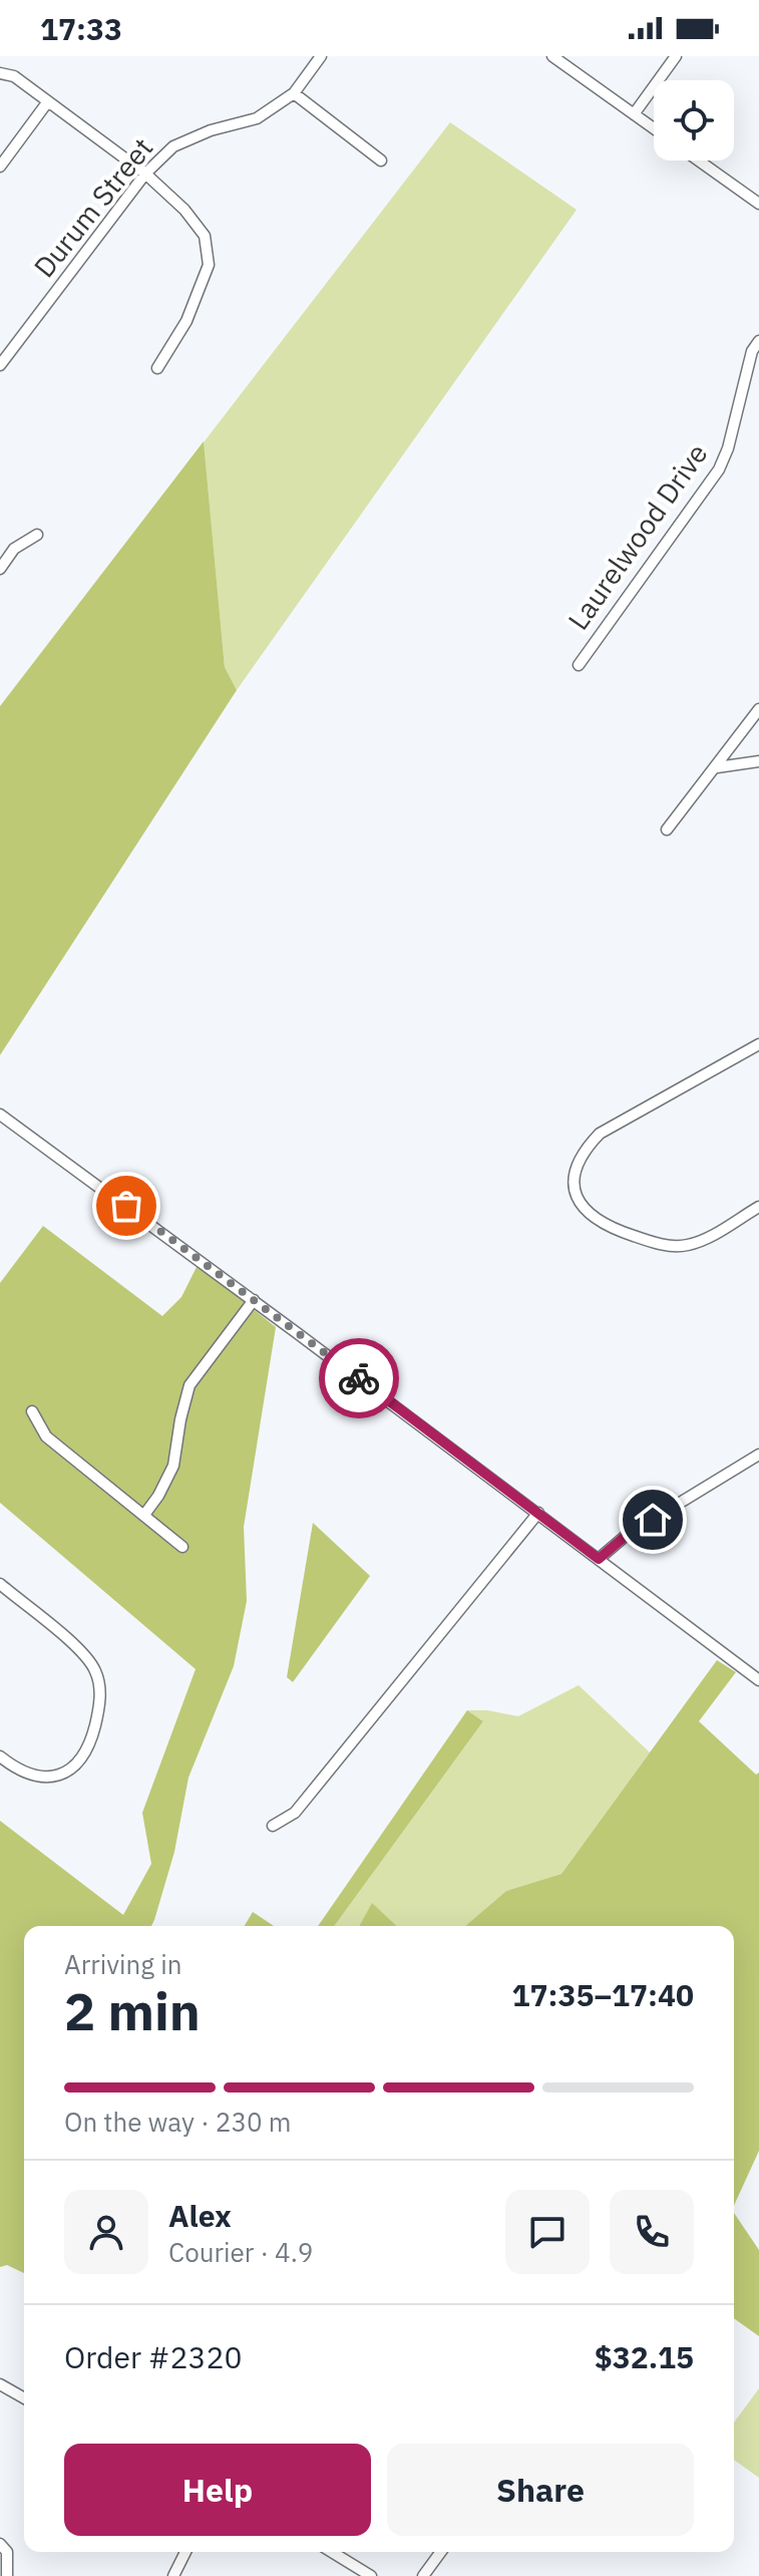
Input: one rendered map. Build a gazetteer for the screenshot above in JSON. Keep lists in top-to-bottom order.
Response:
{
  "streets": {
    "street": ["Durum Street", "Laurelwood Drive"]
  },
  "page": {
    "status": "17:33",
    "heading": ["2 min", "Arriving in", "17:35–17:40"],
    "panel": [
      "Alex",
      "Courier · 4.9",
      "Order #2320",
      "$32.15"
    ],
    "bar": "On the way · 230 m",
    "buttons": ["Help", "Share"]
  }
}
